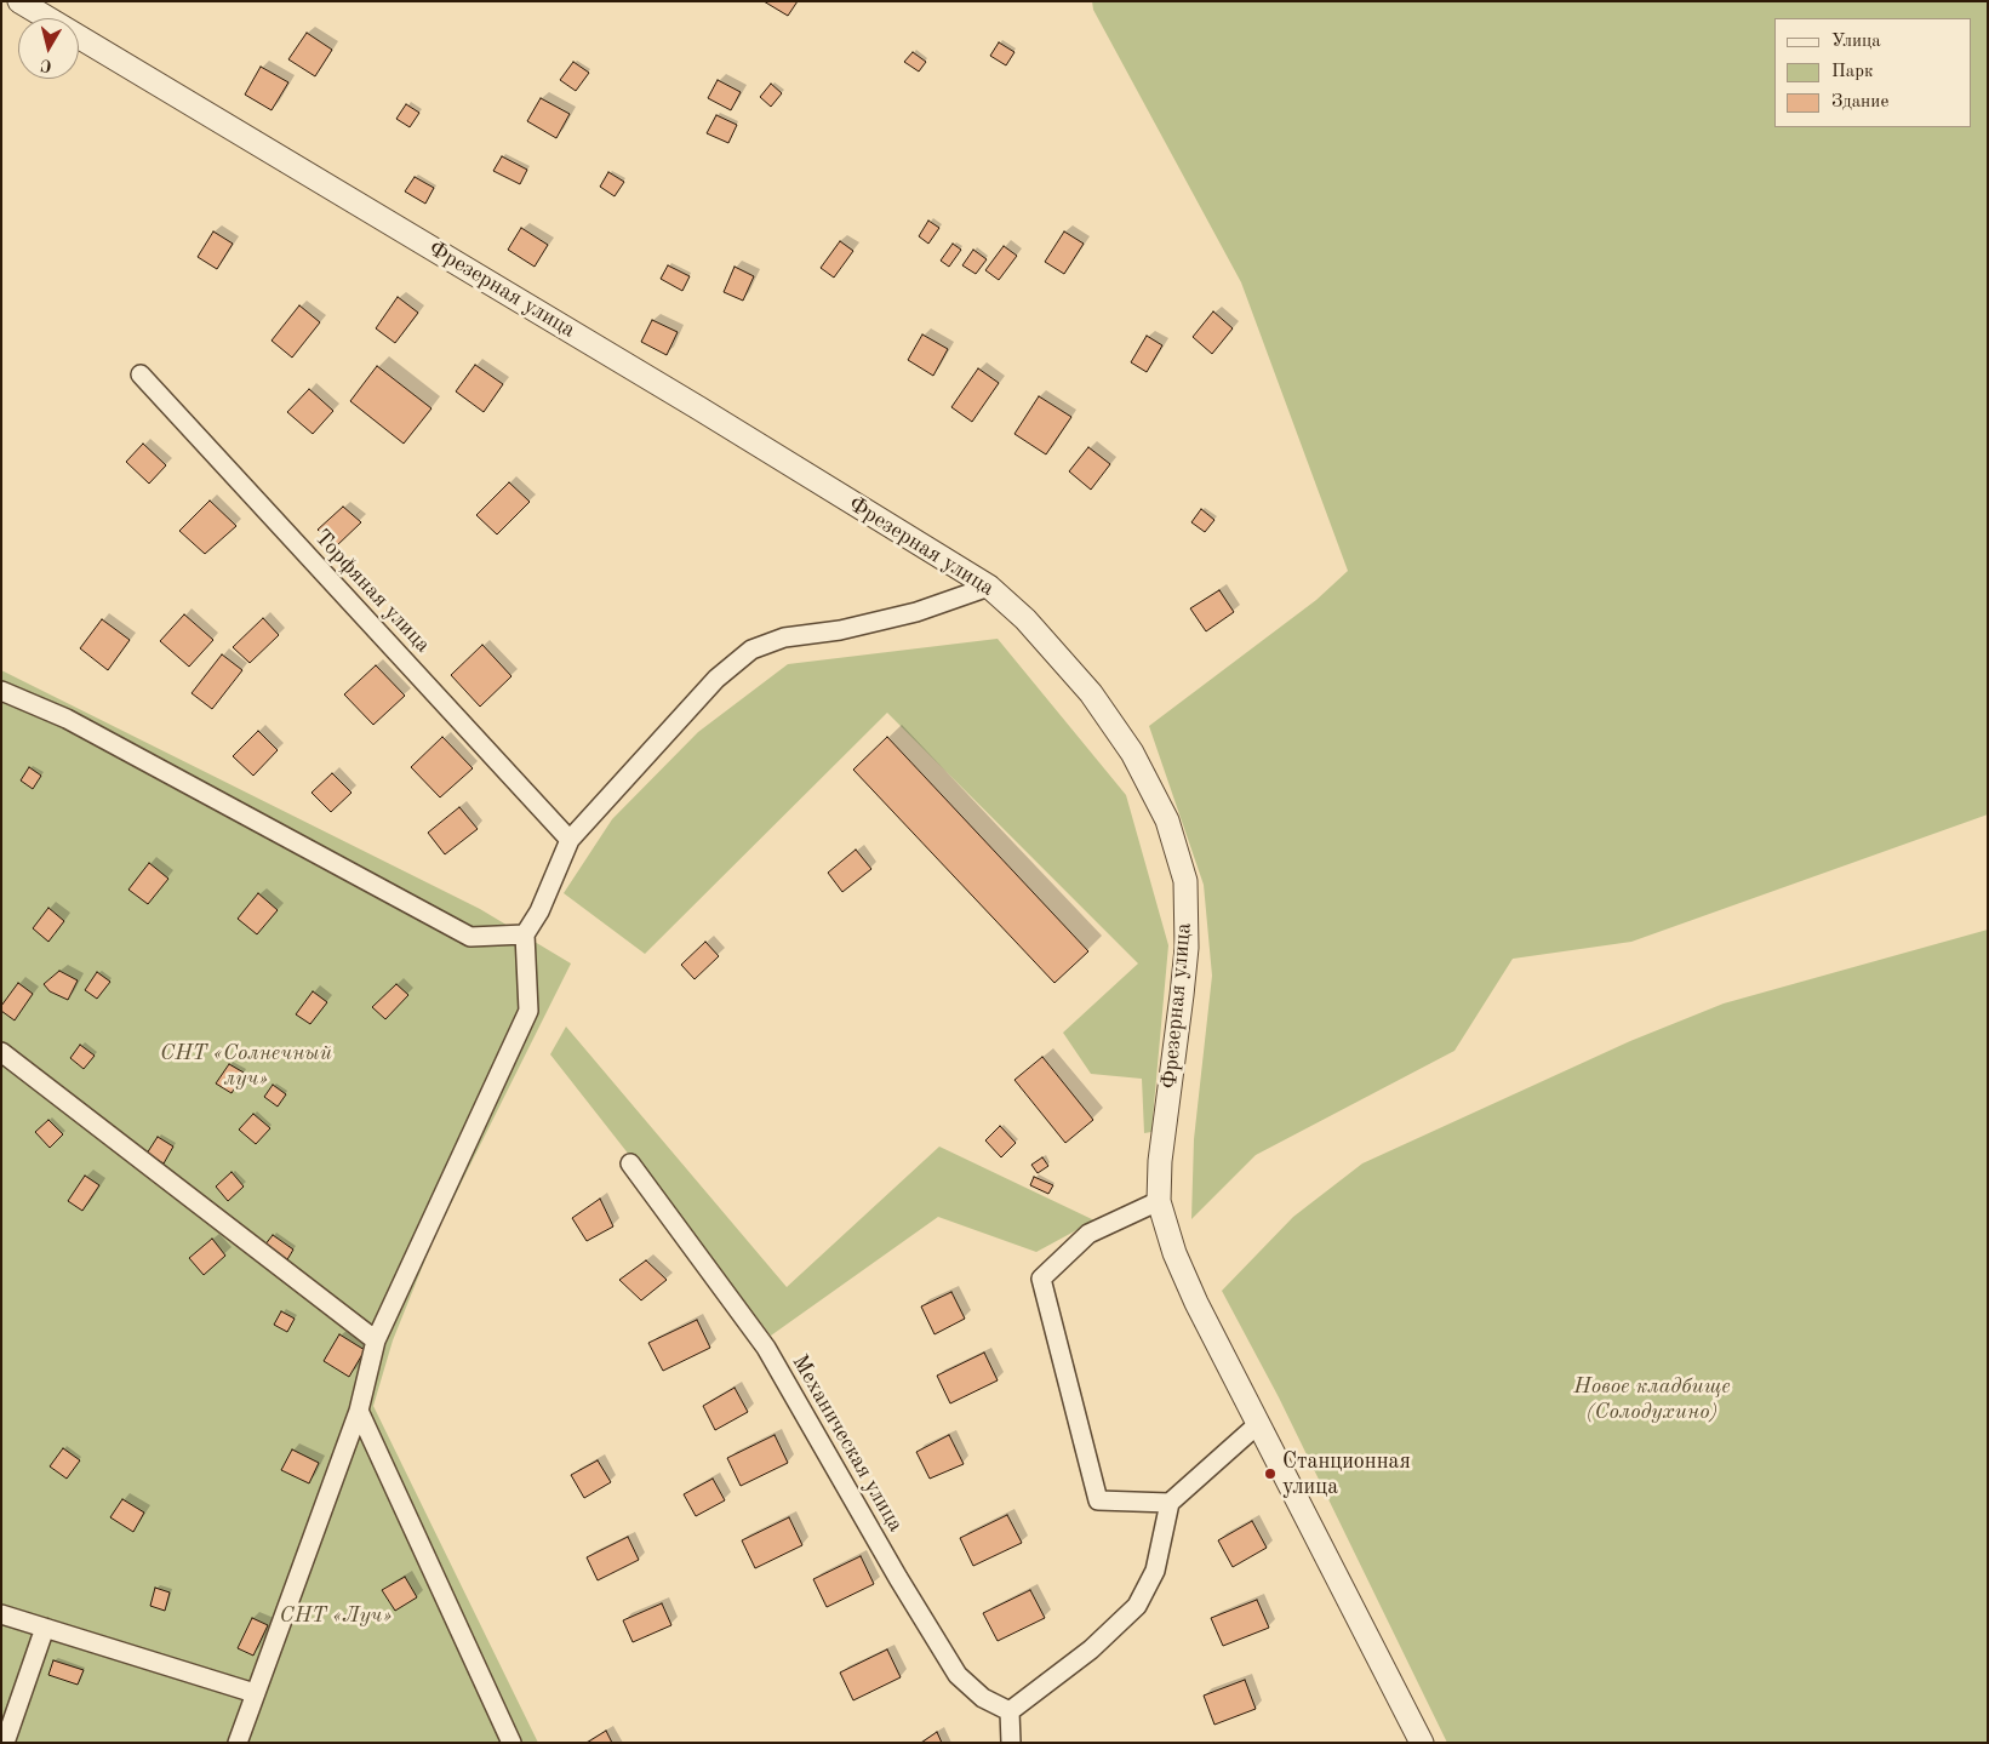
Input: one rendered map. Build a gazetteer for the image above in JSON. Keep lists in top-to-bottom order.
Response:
{
  "streets": {
    "street": ["Фрезерная улица", "Торфяная улица", "Механическая улица"]
  },
  "parks": ["СНТ «Солнечный луч»", "Новое кладбище (Солодухино)", "СНТ «Луч»"],
  "places": ["Станционная улица"],
  "legend": ["Улица", "Парк", "Здание"],
  "north": "bottom"
}
